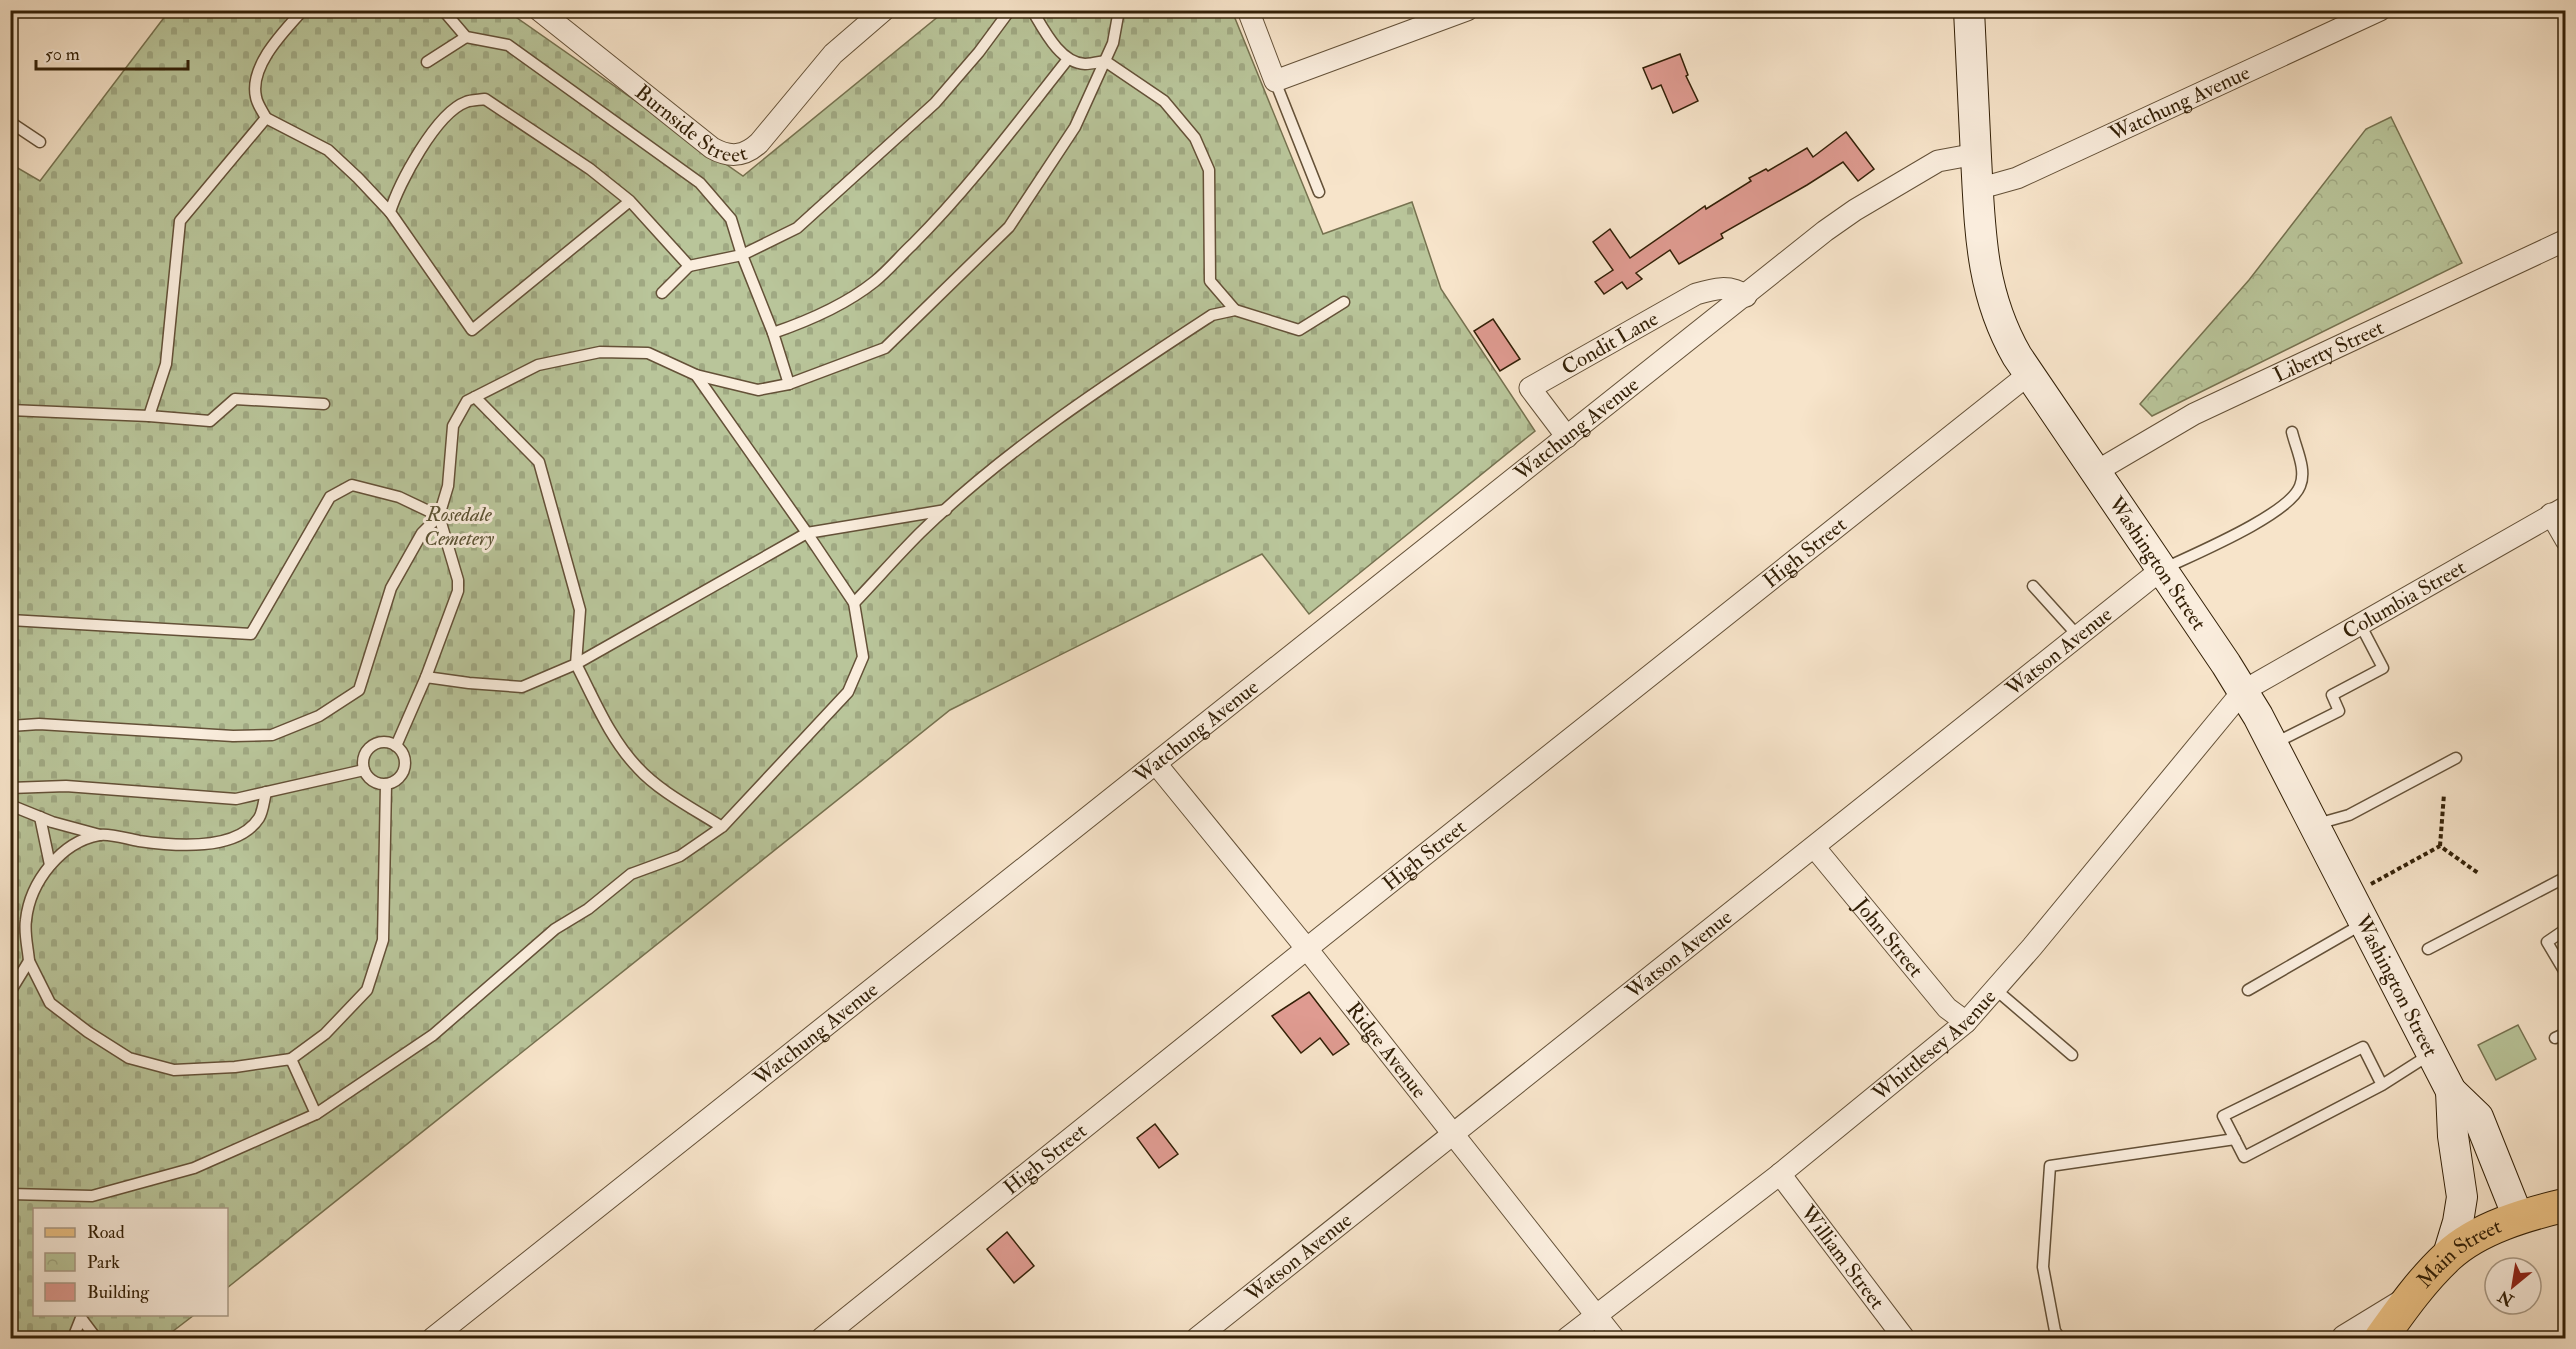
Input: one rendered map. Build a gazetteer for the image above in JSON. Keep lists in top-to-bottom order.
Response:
{
  "streets": {
    "main road": ["Washington Street", "Main Street"],
    "street": [
      "Watchung Avenue",
      "Burnside Street",
      "Condit Lane",
      "Liberty Street",
      "High Street",
      "Columbia Street",
      "Watson Avenue",
      "John Street",
      "Whittlesey Avenue",
      "Ridge Avenue",
      "William Street"
    ]
  },
  "crossings": [
    ["Watchung Avenue", "Condit Lane"],
    ["Watchung Avenue", "Washington Street"],
    ["Watchung Avenue", "Ridge Avenue"],
    ["Liberty Street", "Washington Street"],
    ["High Street", "Washington Street"],
    ["High Street", "Ridge Avenue"],
    ["Washington Street", "Columbia Street"],
    ["Washington Street", "Watson Avenue"],
    ["Washington Street", "Whittlesey Avenue"],
    ["Washington Street", "Main Street"],
    ["Columbia Street", "Whittlesey Avenue"],
    ["Watson Avenue", "John Street"],
    ["Watson Avenue", "Ridge Avenue"],
    ["John Street", "Whittlesey Avenue"],
    ["Whittlesey Avenue", "Ridge Avenue"],
    ["Whittlesey Avenue", "William Street"]
  ],
  "parks": ["Rosedale Cemetery"],
  "legend": ["Road", "Park", "Building"],
  "scale_bar": "50 m",
  "north": "bottom left"
}
